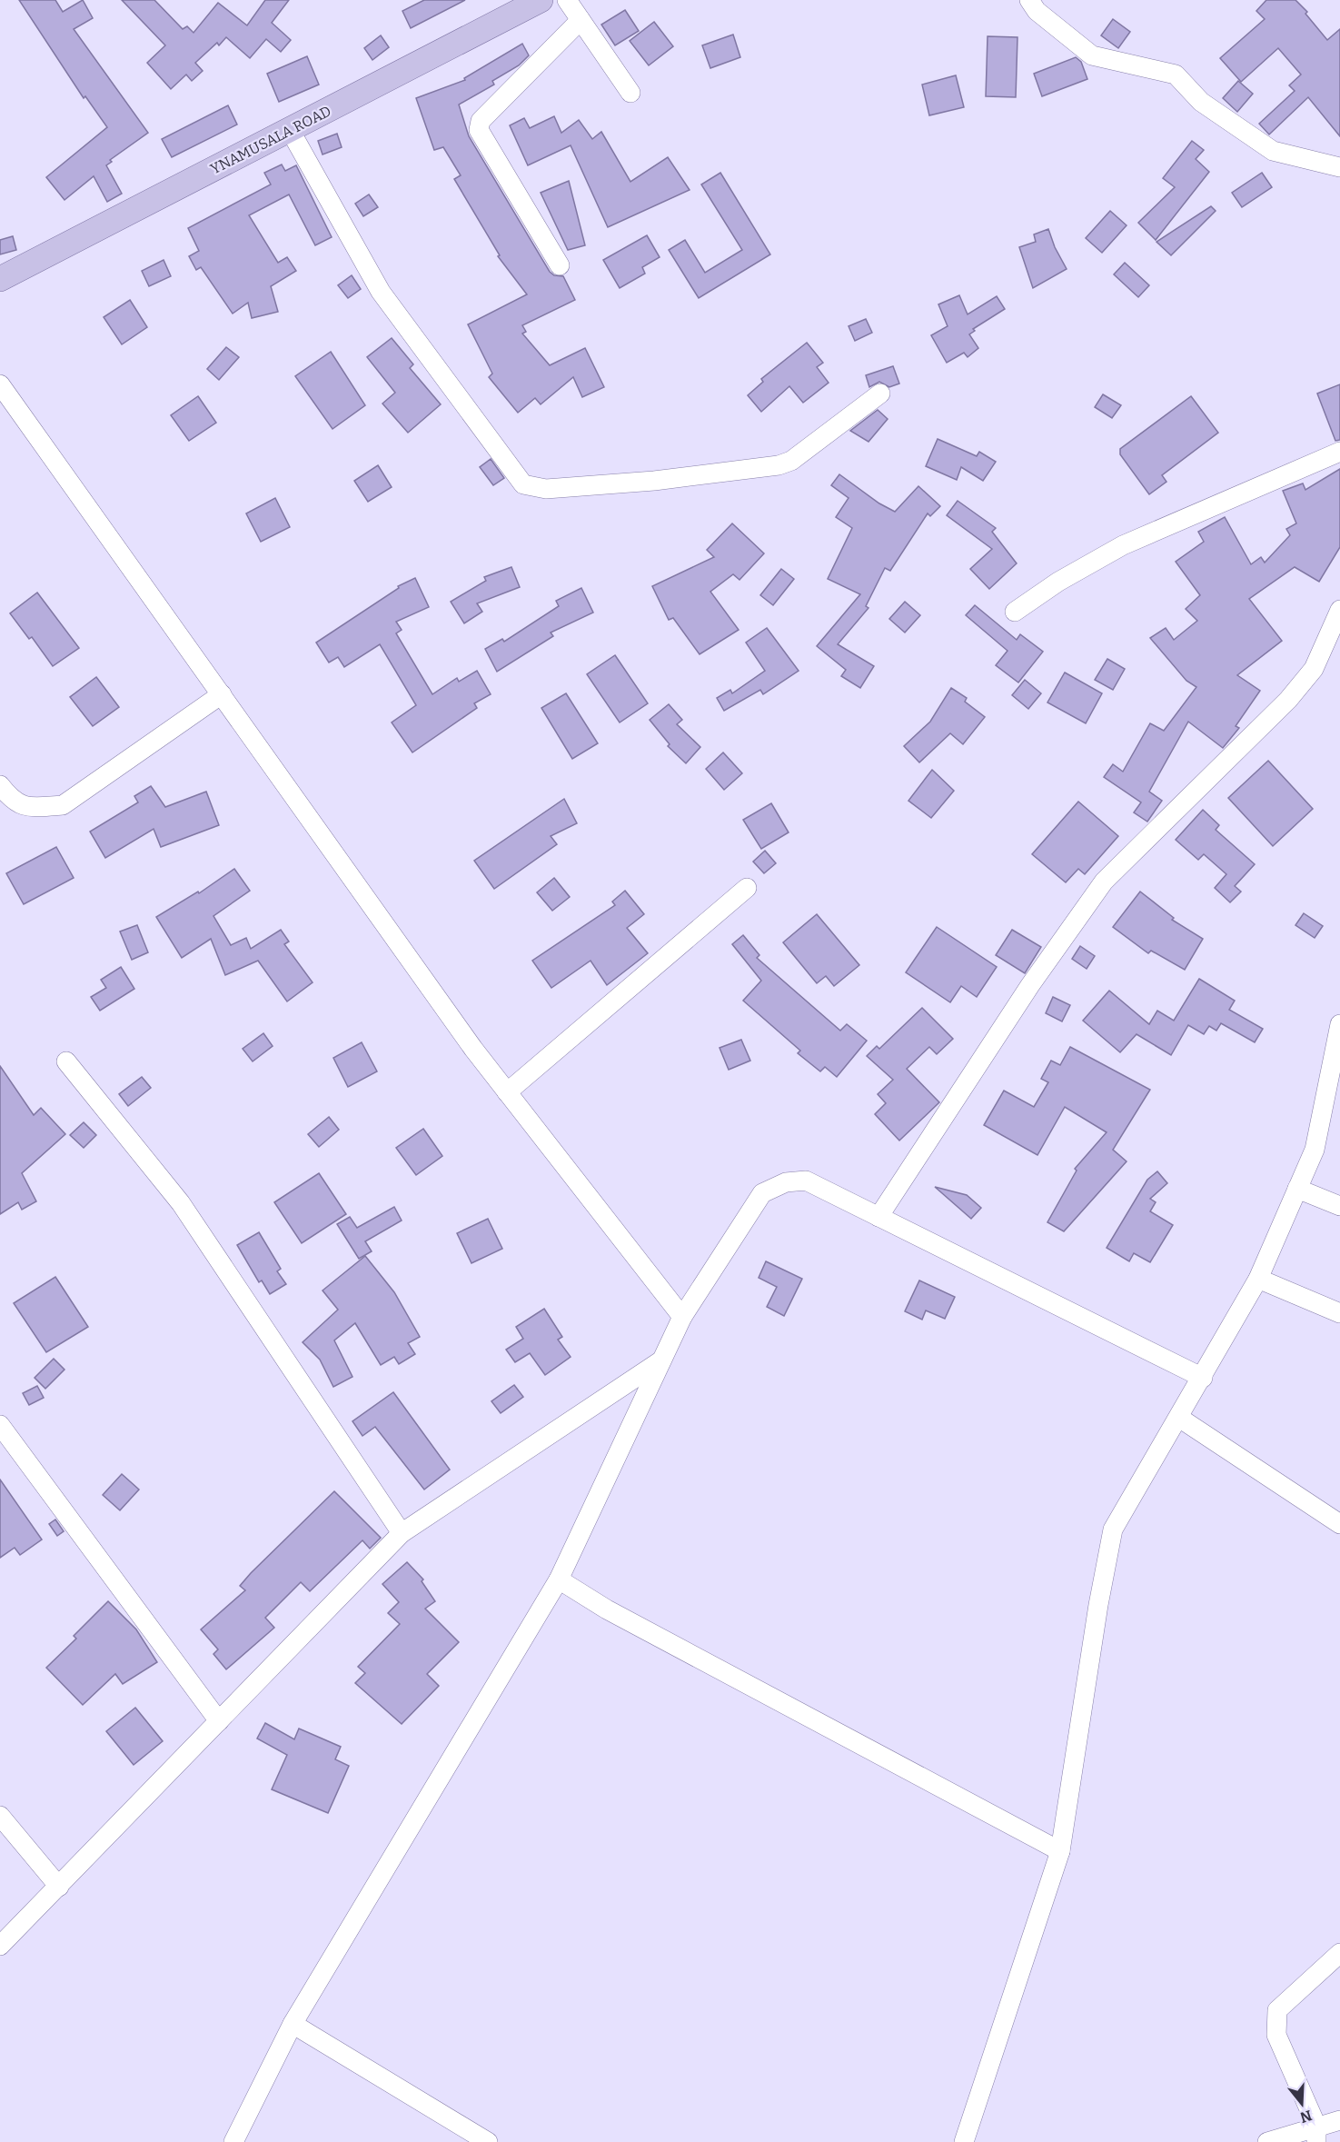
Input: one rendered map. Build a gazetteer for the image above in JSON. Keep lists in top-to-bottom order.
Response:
{
  "streets": {
    "main road": ["YNAMUSALA ROAD"]
  },
  "north": "bottom"
}
